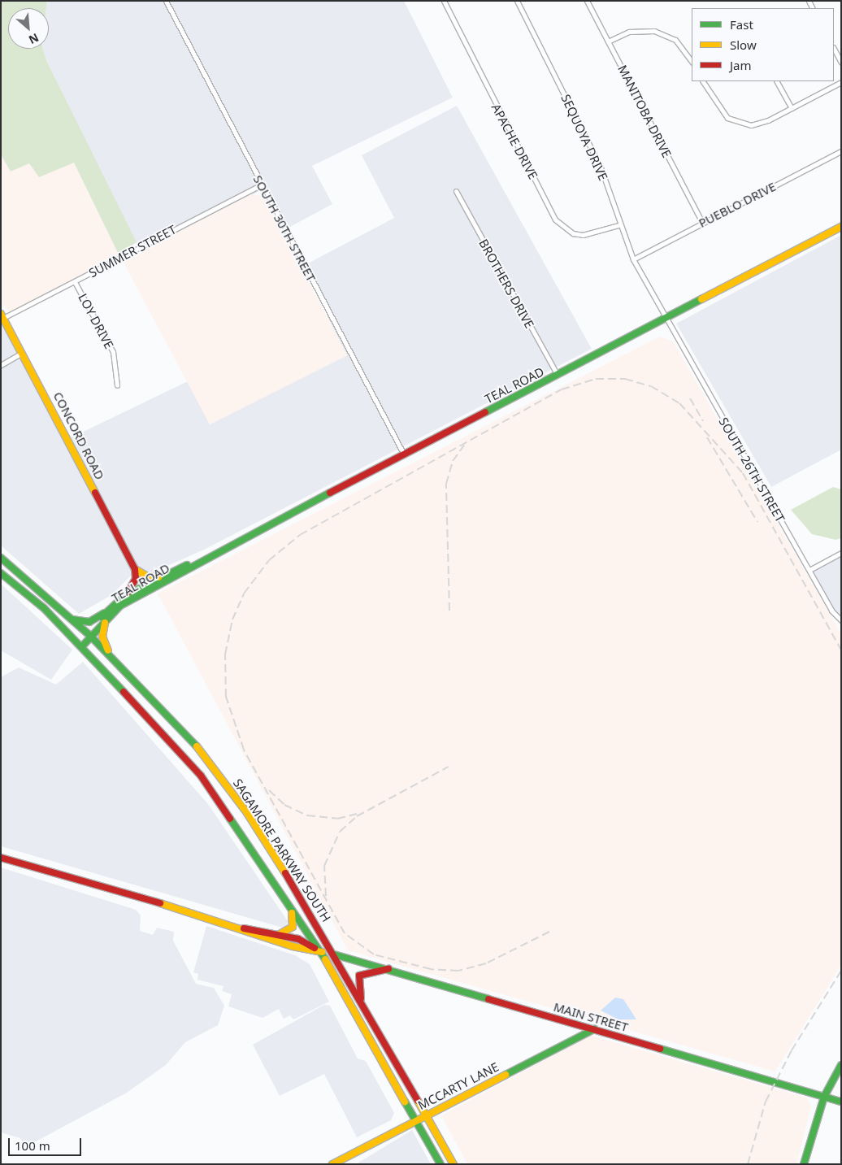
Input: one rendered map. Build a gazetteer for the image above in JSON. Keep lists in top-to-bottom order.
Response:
{
  "streets": {
    "main road": [
      "TEAL ROAD",
      "CONCORD ROAD",
      "SAGAMORE PARKWAY SOUTH",
      "MAIN STREET",
      "MCCARTY LANE"
    ],
    "street": [
      "MANITOBA DRIVE",
      "SEQUOYA DRIVE",
      "APACHE DRIVE",
      "PUEBLO DRIVE",
      "SOUTH 30TH STREET",
      "SUMMER STREET",
      "BROTHERS DRIVE",
      "LOY DRIVE",
      "SOUTH 26TH STREET"
    ]
  },
  "crossings": [
    ["MANITOBA DRIVE", "PUEBLO DRIVE"],
    ["SEQUOYA DRIVE", "APACHE DRIVE"],
    ["SEQUOYA DRIVE", "PUEBLO DRIVE"],
    ["SEQUOYA DRIVE", "TEAL ROAD"],
    ["SEQUOYA DRIVE", "SOUTH 26TH STREET"],
    ["SOUTH 30TH STREET", "SUMMER STREET"],
    ["SOUTH 30TH STREET", "TEAL ROAD"],
    ["SUMMER STREET", "LOY DRIVE"],
    ["SUMMER STREET", "CONCORD ROAD"],
    ["BROTHERS DRIVE", "TEAL ROAD"],
    ["TEAL ROAD", "SOUTH 26TH STREET"],
    ["TEAL ROAD", "SAGAMORE PARKWAY SOUTH"],
    ["SAGAMORE PARKWAY SOUTH", "MAIN STREET"],
    ["SAGAMORE PARKWAY SOUTH", "MCCARTY LANE"],
    ["MAIN STREET", "MCCARTY LANE"]
  ],
  "legend": ["Fast", "Slow", "Jam"],
  "scale_bar": "100 m",
  "north": "bottom right"
}
